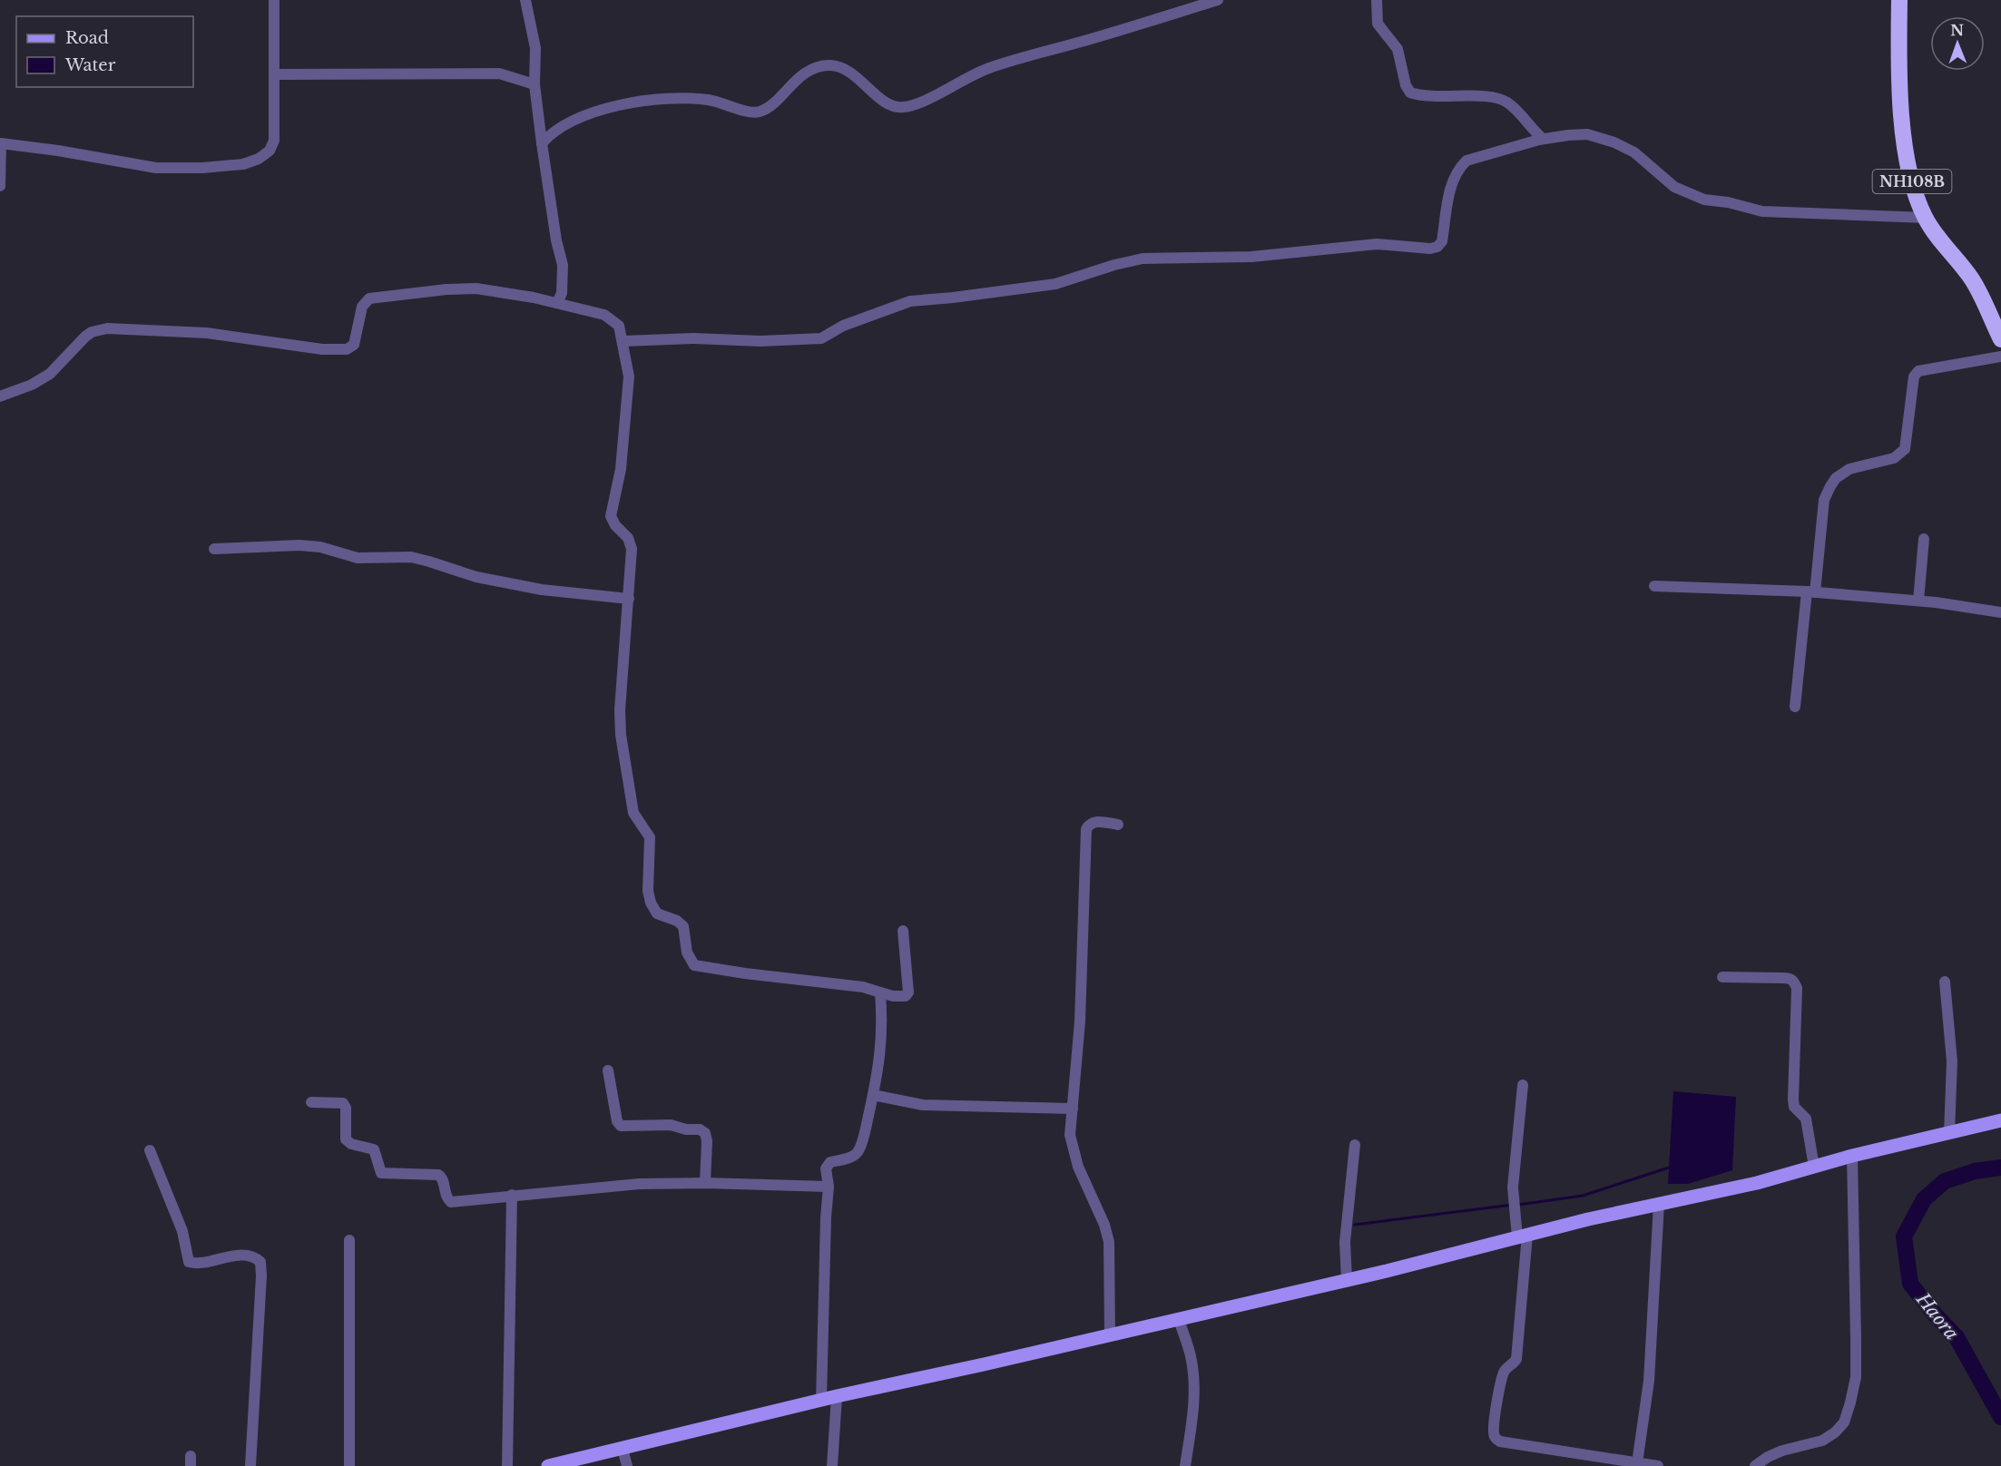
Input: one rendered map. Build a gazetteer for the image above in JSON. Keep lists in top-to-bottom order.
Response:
{
  "streets": {
    "highway": ["NH108B"]
  },
  "water": ["Haora"],
  "legend": ["Road", "Water"],
  "north": "top"
}
